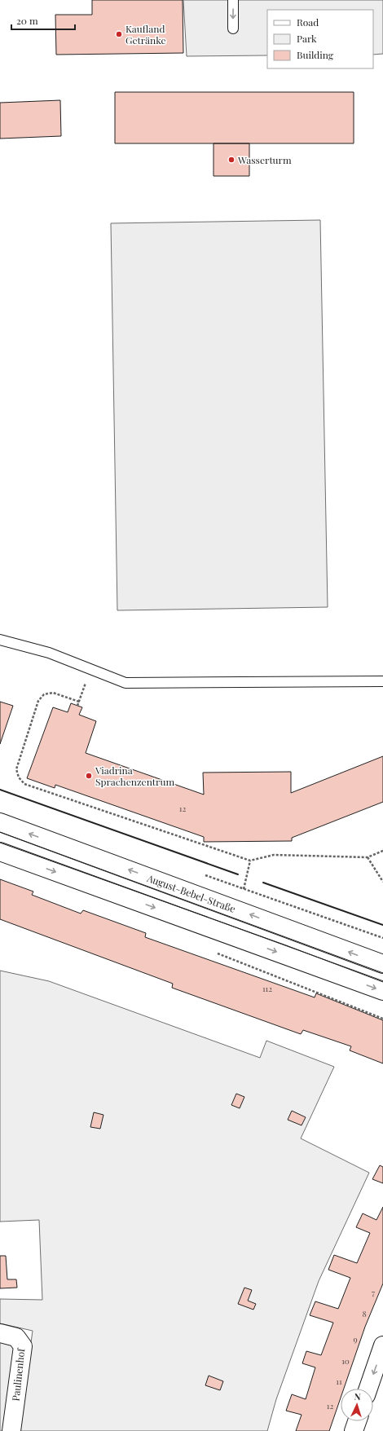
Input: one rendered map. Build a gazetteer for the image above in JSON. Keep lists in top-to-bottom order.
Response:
{
  "streets": {
    "street": ["August-Bebel-Straße", "Paulinenhof"]
  },
  "places": ["Kaufland Getränke", "Wasserturm", "Viadrina Sprachenzentrum"],
  "house_numbers": [
    "12",
    "112",
    "7",
    "8",
    "9",
    "10",
    "11",
    "12"
  ],
  "legend": ["Road", "Park", "Building"],
  "scale_bar": "20 m",
  "north": "top"
}
